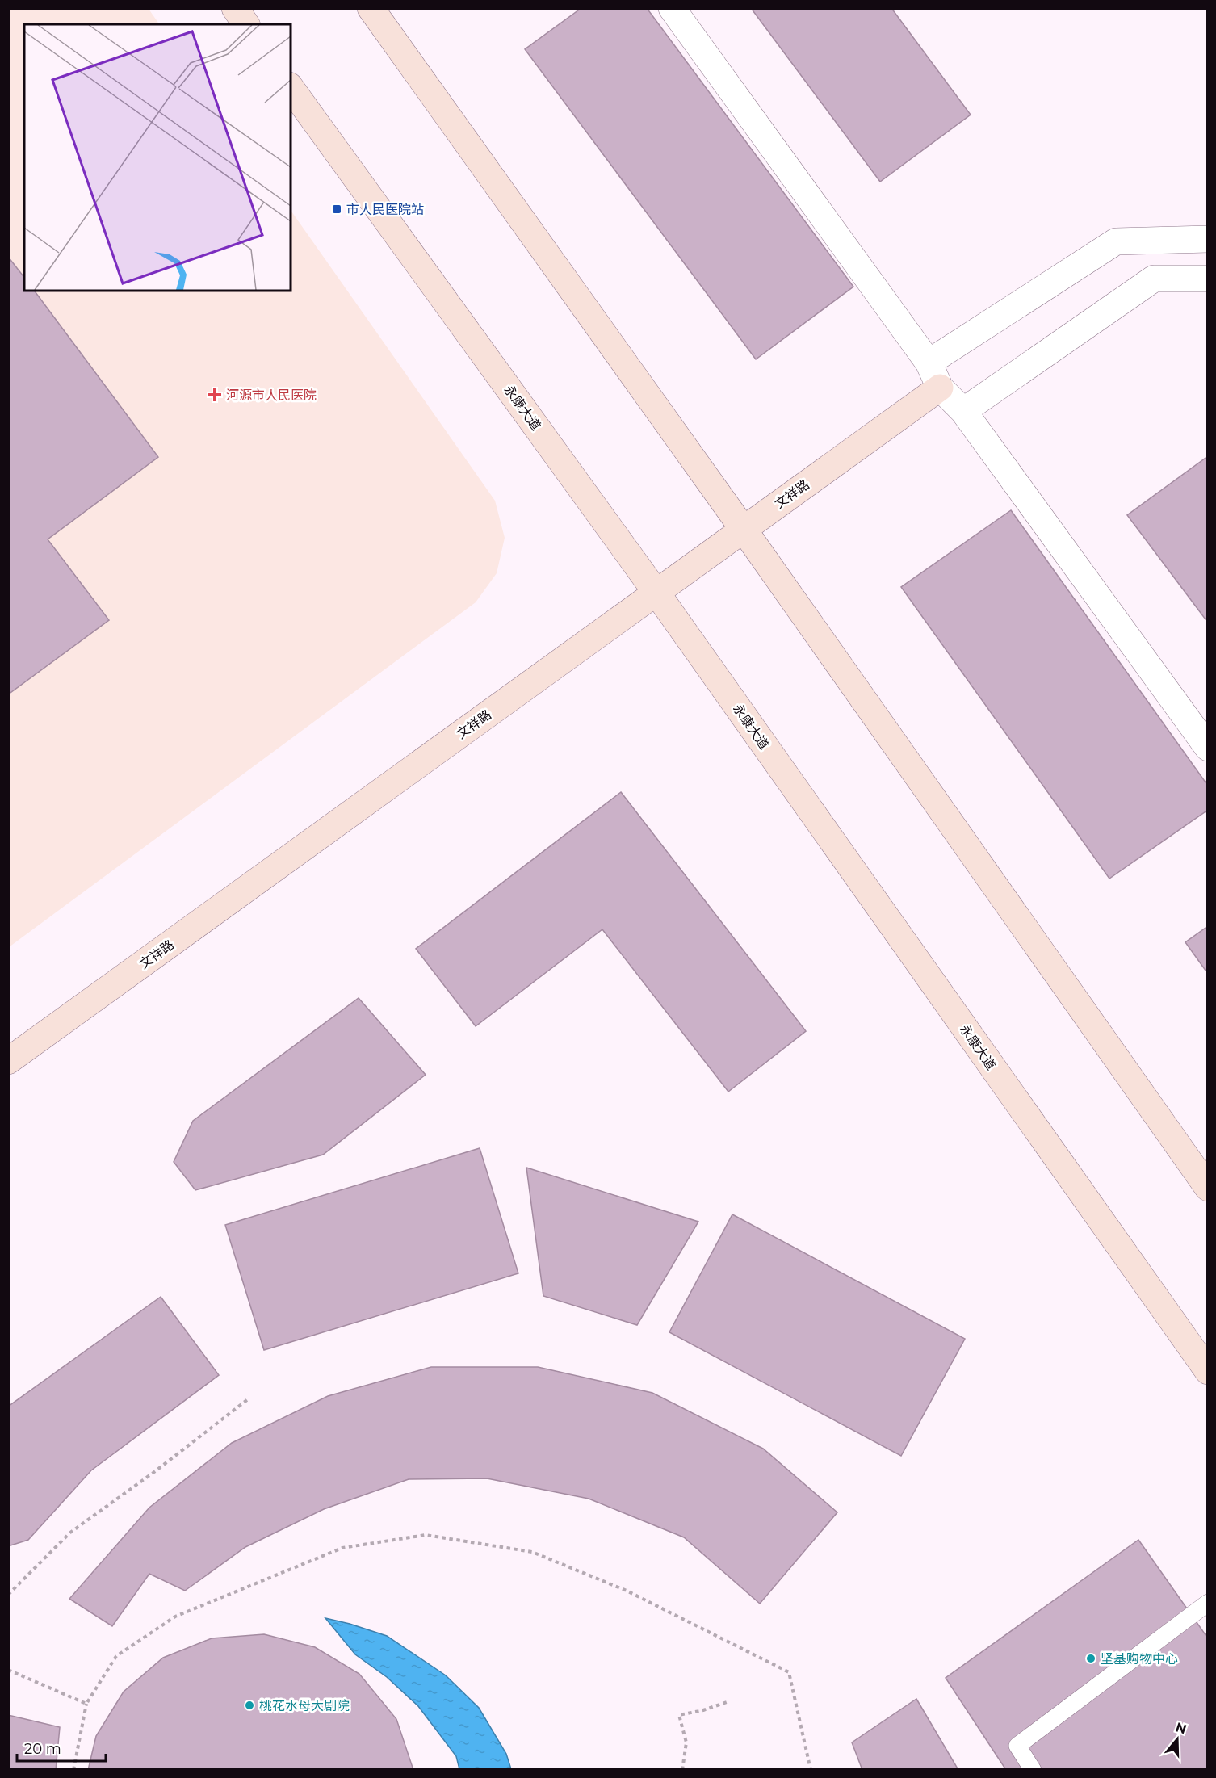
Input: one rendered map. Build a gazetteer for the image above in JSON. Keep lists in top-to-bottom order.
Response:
{
  "streets": {
    "main road": ["永康大道", "文祥路"]
  },
  "crossings": [
    ["永康大道", "文祥路"]
  ],
  "places": {
    "transit": ["市人民医院站"],
    "health": ["河源市人民医院"],
    "other": ["坚基购物中心", "桃花水母大剧院"]
  },
  "scale_bar": "20 m",
  "north": "top"
}
